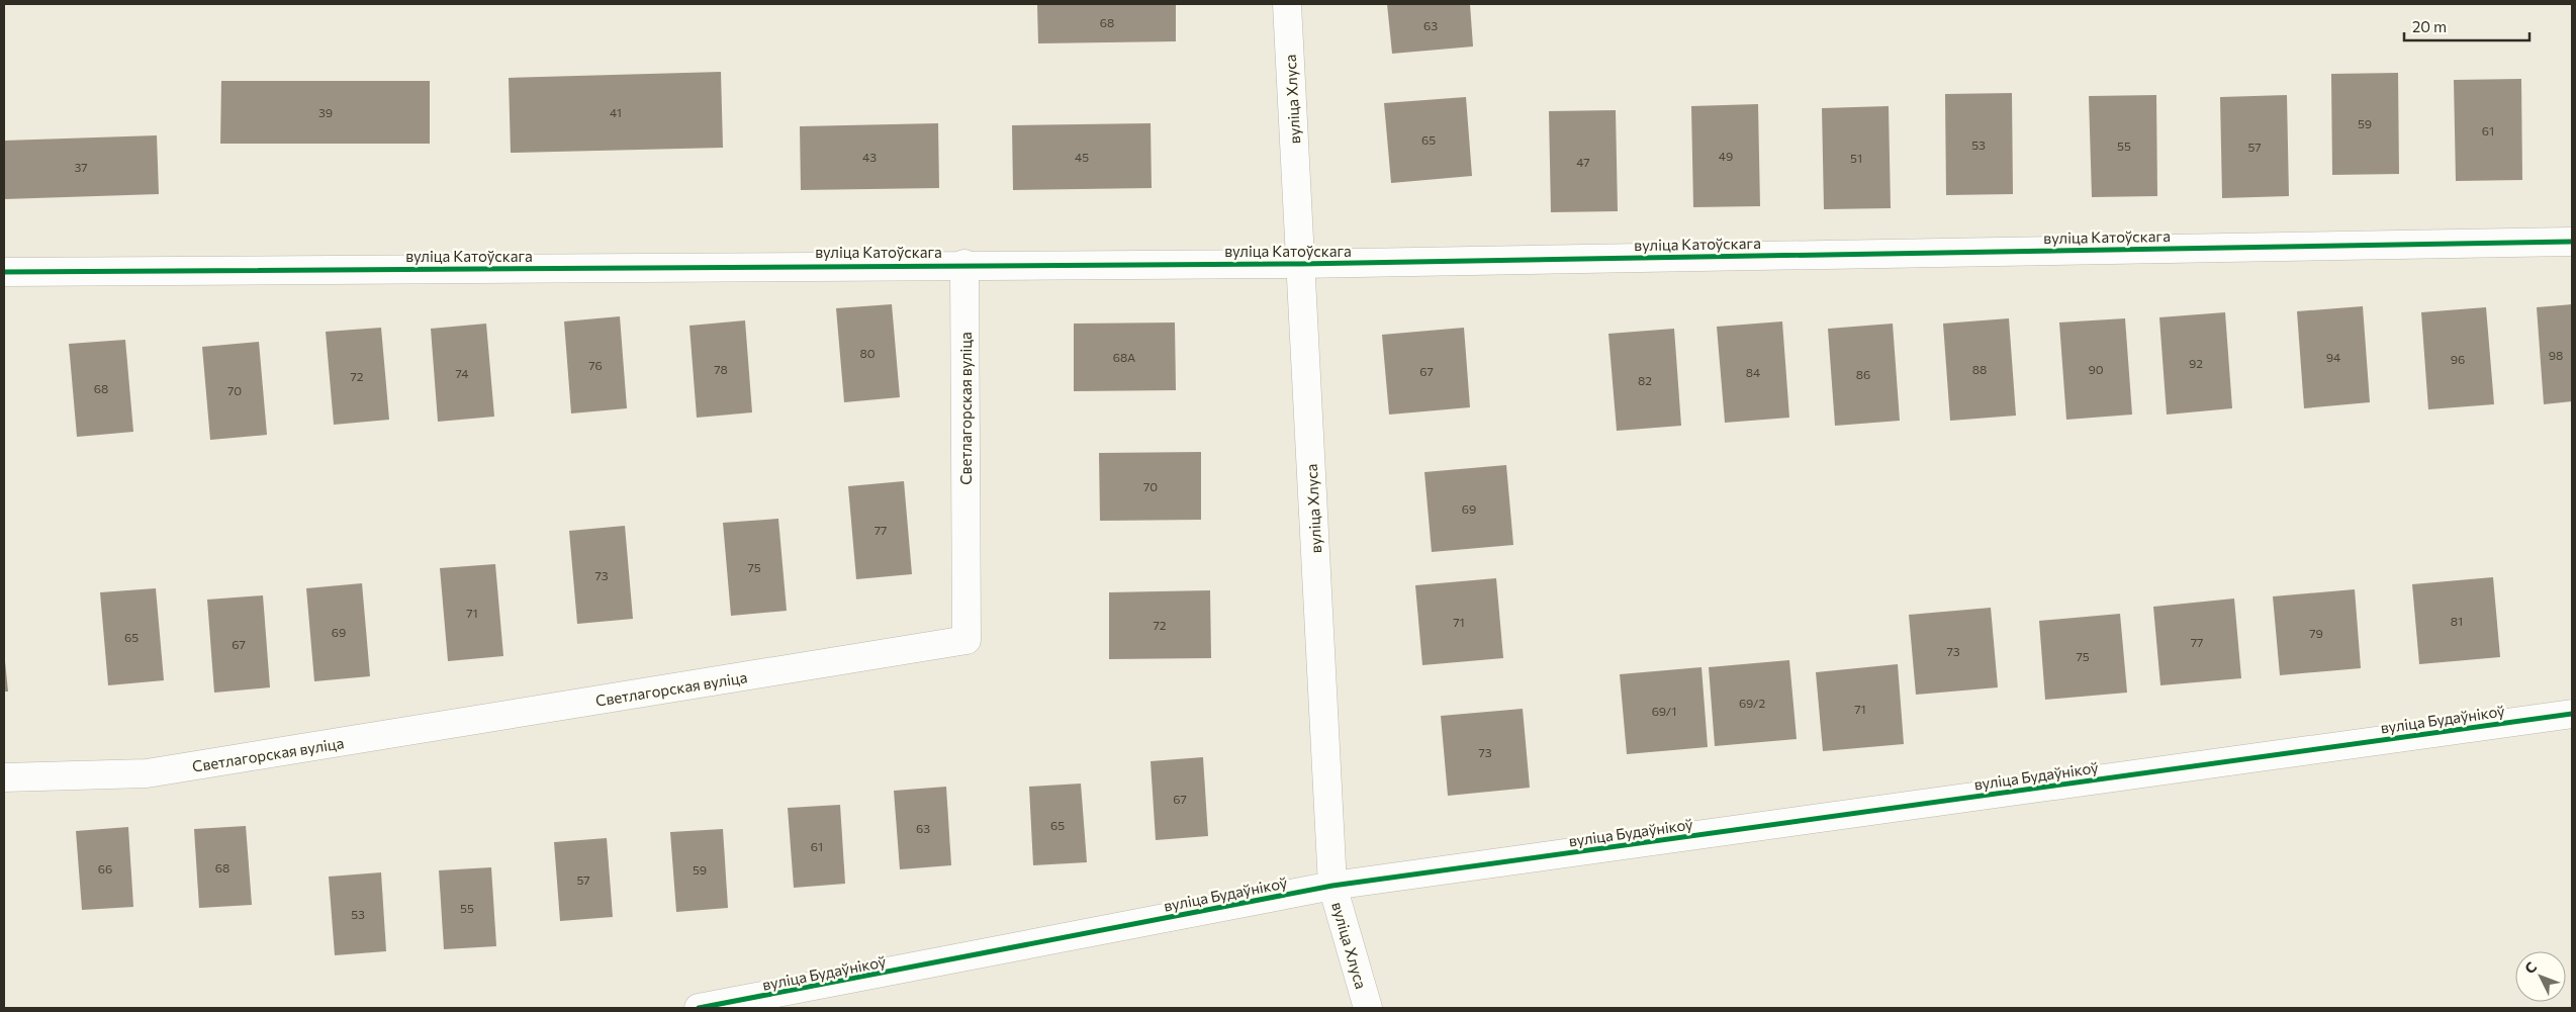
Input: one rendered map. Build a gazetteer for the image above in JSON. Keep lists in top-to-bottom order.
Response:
{
  "streets": {
    "street": [
      "вуліца Хлуса",
      "вуліца Катоўскага",
      "Светлагорская вуліца",
      "вуліца Будаўнікоў"
    ]
  },
  "crossings": [
    ["вуліца Хлуса", "вуліца Катоўскага"],
    ["вуліца Хлуса", "вуліца Будаўнікоў"],
    ["вуліца Катоўскага", "Светлагорская вуліца"]
  ],
  "house_numbers": [
    "68",
    "63",
    "39",
    "41",
    "59",
    "61",
    "65",
    "53",
    "55",
    "57",
    "49",
    "43",
    "45",
    "51",
    "47",
    "37",
    "80",
    "98",
    "68А",
    "94",
    "96",
    "92",
    "76",
    "78",
    "88",
    "90",
    "67",
    "84",
    "74",
    "86",
    "72",
    "82",
    "68",
    "70",
    "70",
    "69",
    "77",
    "75",
    "73",
    "71",
    "81",
    "71",
    "72",
    "69",
    "79",
    "65",
    "77",
    "67",
    "73",
    "75",
    "69/2",
    "71",
    "69/1",
    "73",
    "67",
    "65",
    "63",
    "61",
    "68",
    "66",
    "59",
    "57",
    "55",
    "53"
  ],
  "scale_bar": "20 m",
  "north": "top left"
}
